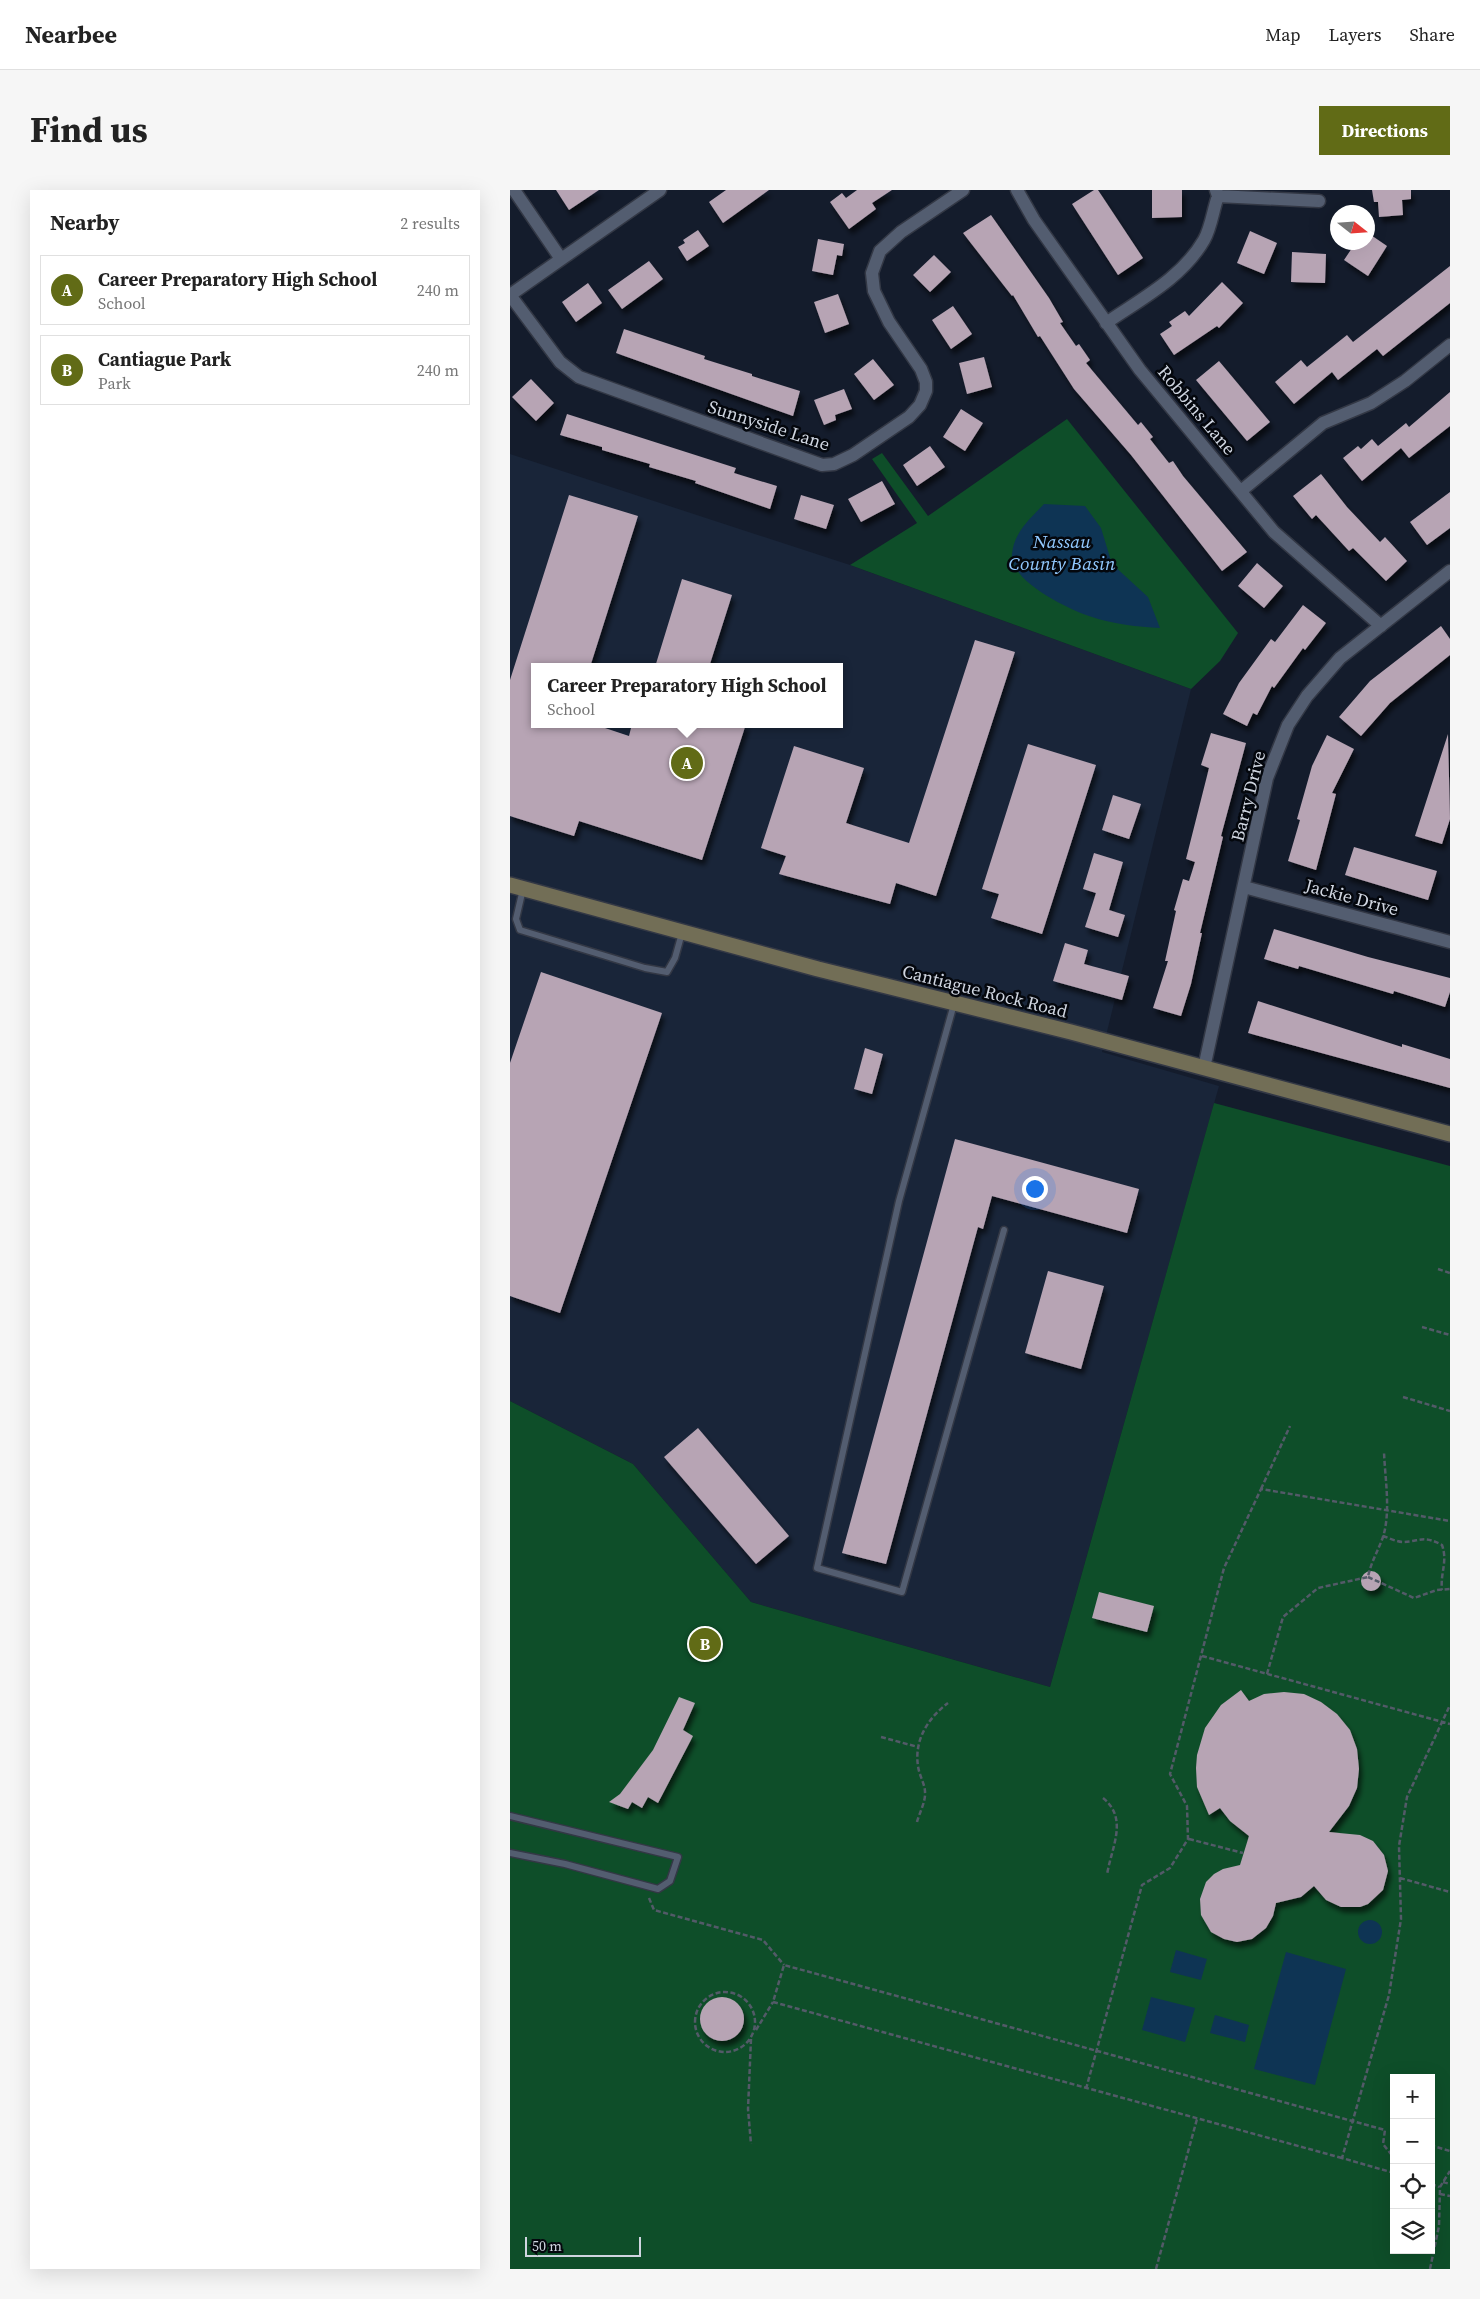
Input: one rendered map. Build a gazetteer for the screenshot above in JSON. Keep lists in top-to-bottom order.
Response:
{
  "streets": {
    "main road": ["Cantiague Rock Road"],
    "street": [
      "Robbins Lane",
      "Sunnyside Lane",
      "Barry Drive",
      "Jackie Drive"
    ]
  },
  "crossings": [
    ["Robbins Lane", "Barry Drive"],
    ["Barry Drive", "Jackie Drive"],
    ["Barry Drive", "Cantiague Rock Road"]
  ],
  "water": ["Nassau County Basin"],
  "scale_bar": "50 m",
  "north": "right",
  "page": {
    "header": "Nearbee",
    "nav": ["Map", "Layers", "Share"],
    "title": "Find us",
    "buttons": "Directions",
    "heading": ["Nearby", "2 results"],
    "list": [
      {
        "mark": "A",
        "name": "Career Preparatory High School",
        "note": "School",
        "value": "240 m"
      },
      {
        "mark": "B",
        "name": "Cantiague Park",
        "note": "Park",
        "value": "240 m"
      }
    ],
    "popup": ["Career Preparatory High School", "School"],
    "pins": ["A", "B"],
    "map_buttons": ["+", "−"],
    "scale": "50 m"
  }
}
